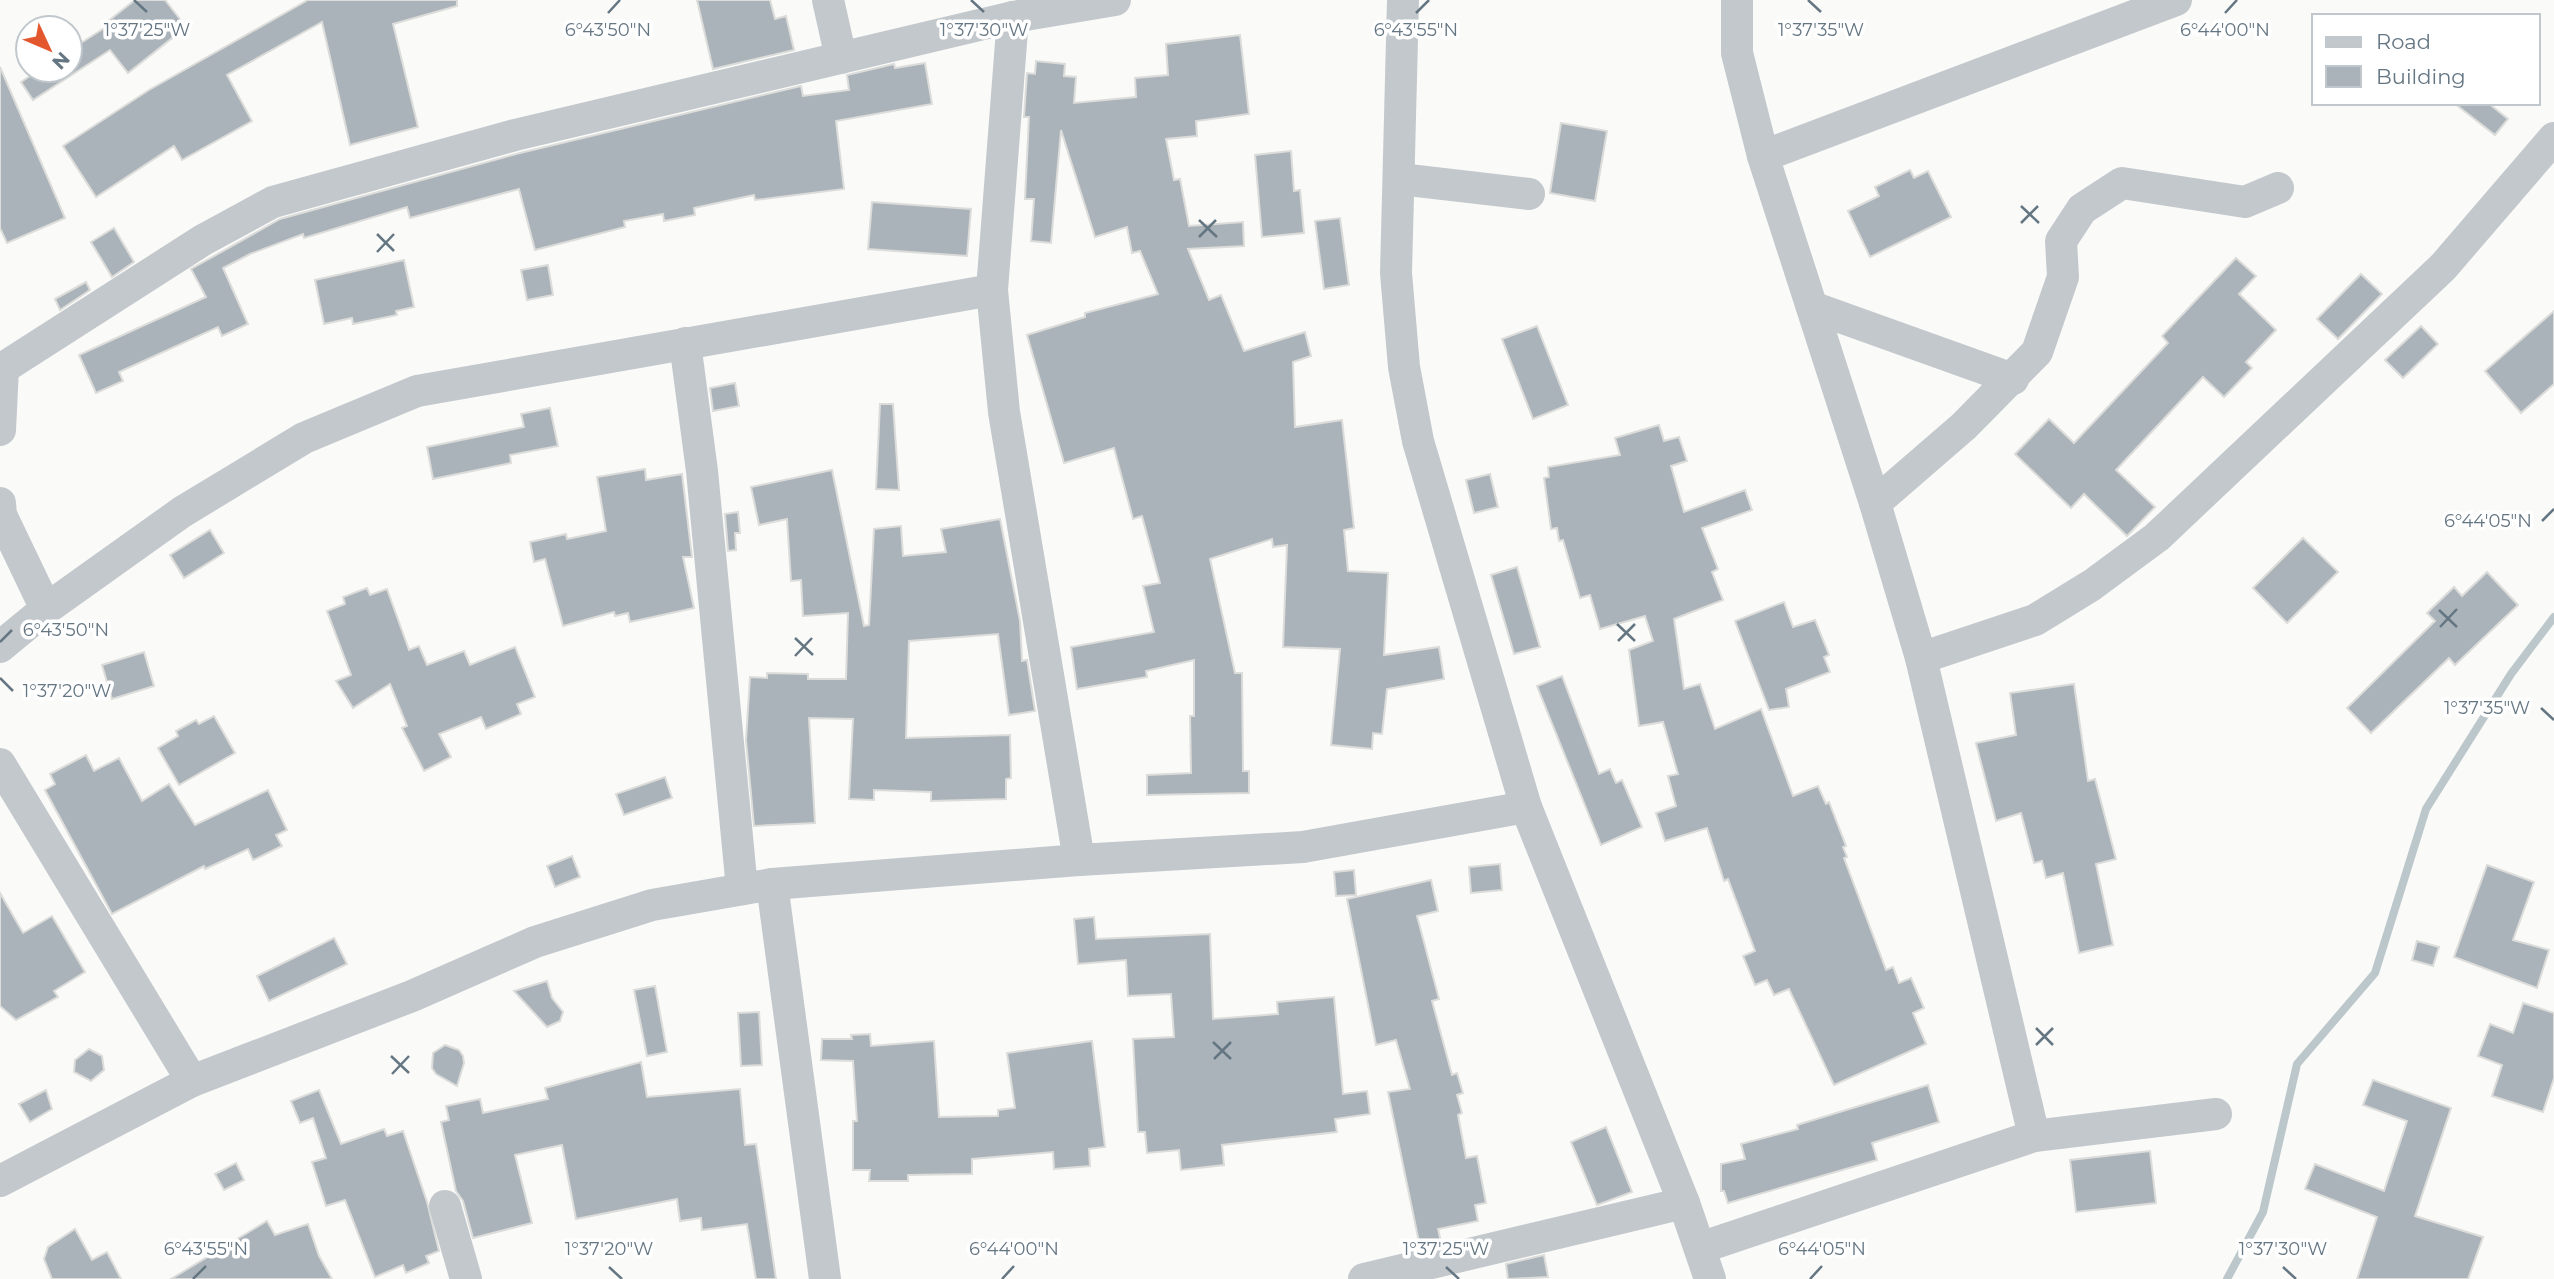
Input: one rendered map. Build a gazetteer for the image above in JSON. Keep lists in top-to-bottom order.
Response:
{
  "legend": ["Road", "Building"],
  "north": "bottom right",
  "coordinates": [
    "1°37'25\"W",
    "1°37'30\"W",
    "1°37'35\"W",
    "6°43'50\"N",
    "6°43'55\"N",
    "6°44'00\"N",
    "6°44'05\"N",
    "1°37'20\"W"
  ]
}
